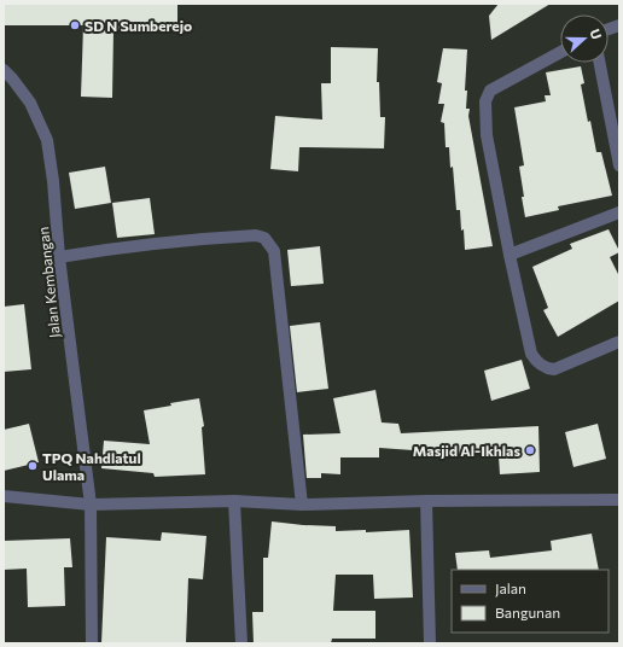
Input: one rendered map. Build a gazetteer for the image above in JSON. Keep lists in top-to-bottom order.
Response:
{
  "streets": {
    "street": ["Jalan Kembangan"]
  },
  "places": ["SD N Sumberejo", "Masjid Al-Ikhlas", "TPQ Nahdlatul Ulama"],
  "legend": ["Jalan", "Bangunan"],
  "north": "right"
}
